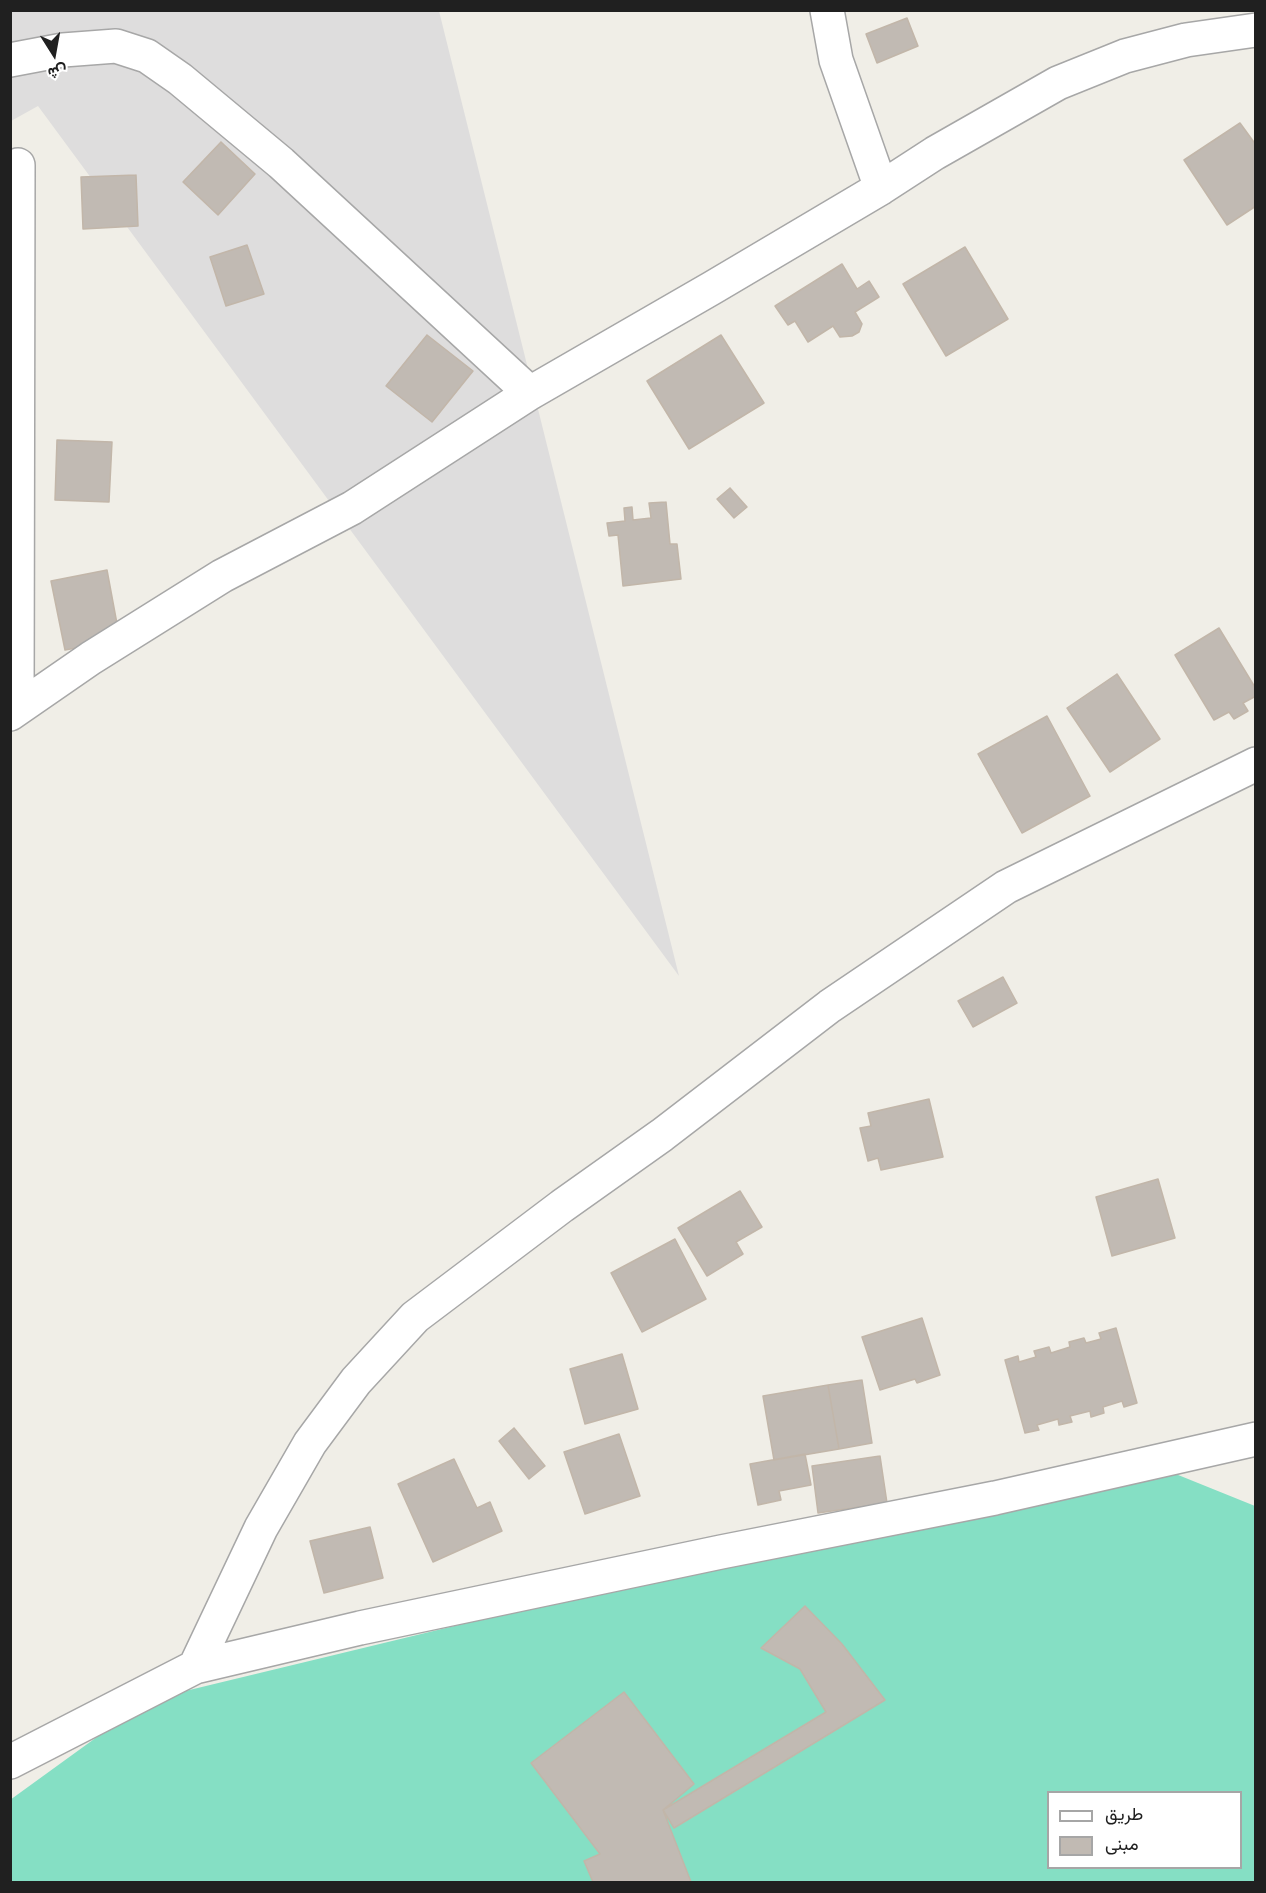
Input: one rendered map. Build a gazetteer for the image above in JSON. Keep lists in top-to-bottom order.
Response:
{
  "legend": ["طريق", "مبنى"],
  "north": "bottom"
}
